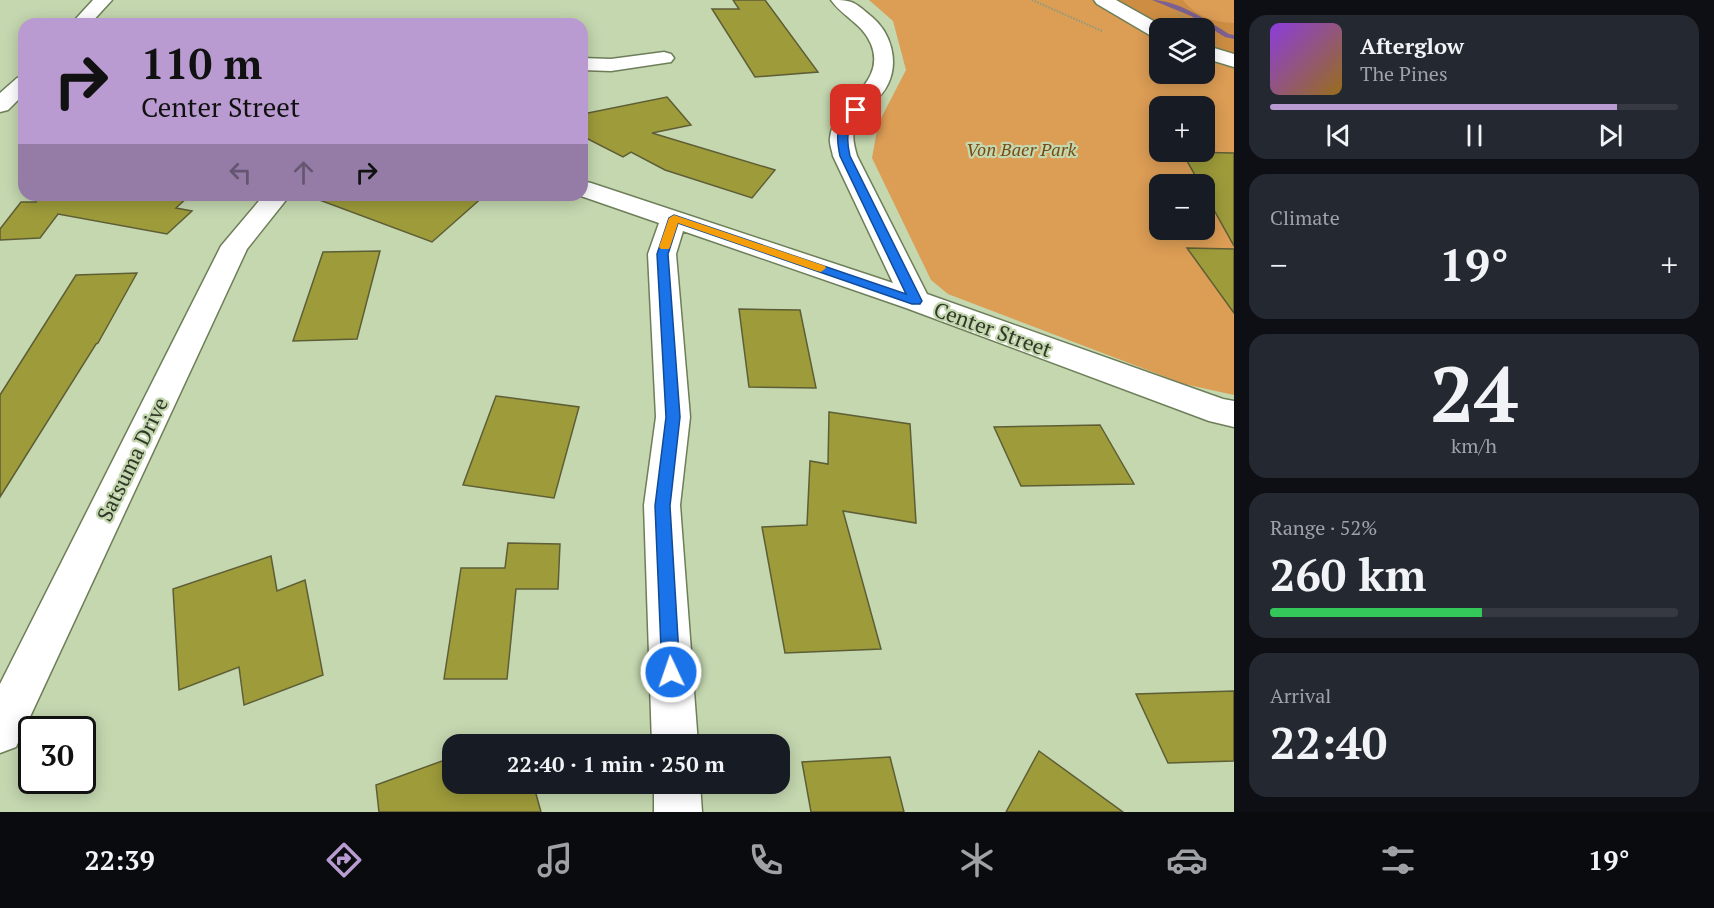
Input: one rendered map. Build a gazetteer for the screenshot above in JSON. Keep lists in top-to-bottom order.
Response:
{
  "streets": {
    "street": ["Center Street", "Satsuma Drive"]
  },
  "parks": ["Von Baer Park"],
  "page": {
    "map_buttons": ["+", "−"],
    "turn": ["110 m", "Center Street"],
    "song": ["Afterglow", "The Pines"],
    "tile": [
      "Climate",
      ["24", "km/h"],
      ["Range · 52%", "260 km"],
      ["Arrival", "22:40"]
    ],
    "heat": ["−", "19°", "+"],
    "limit": "30",
    "trip": "22:40 · 1 min · 250 m",
    "tabs": ["22:39", "19°"]
  }
}
